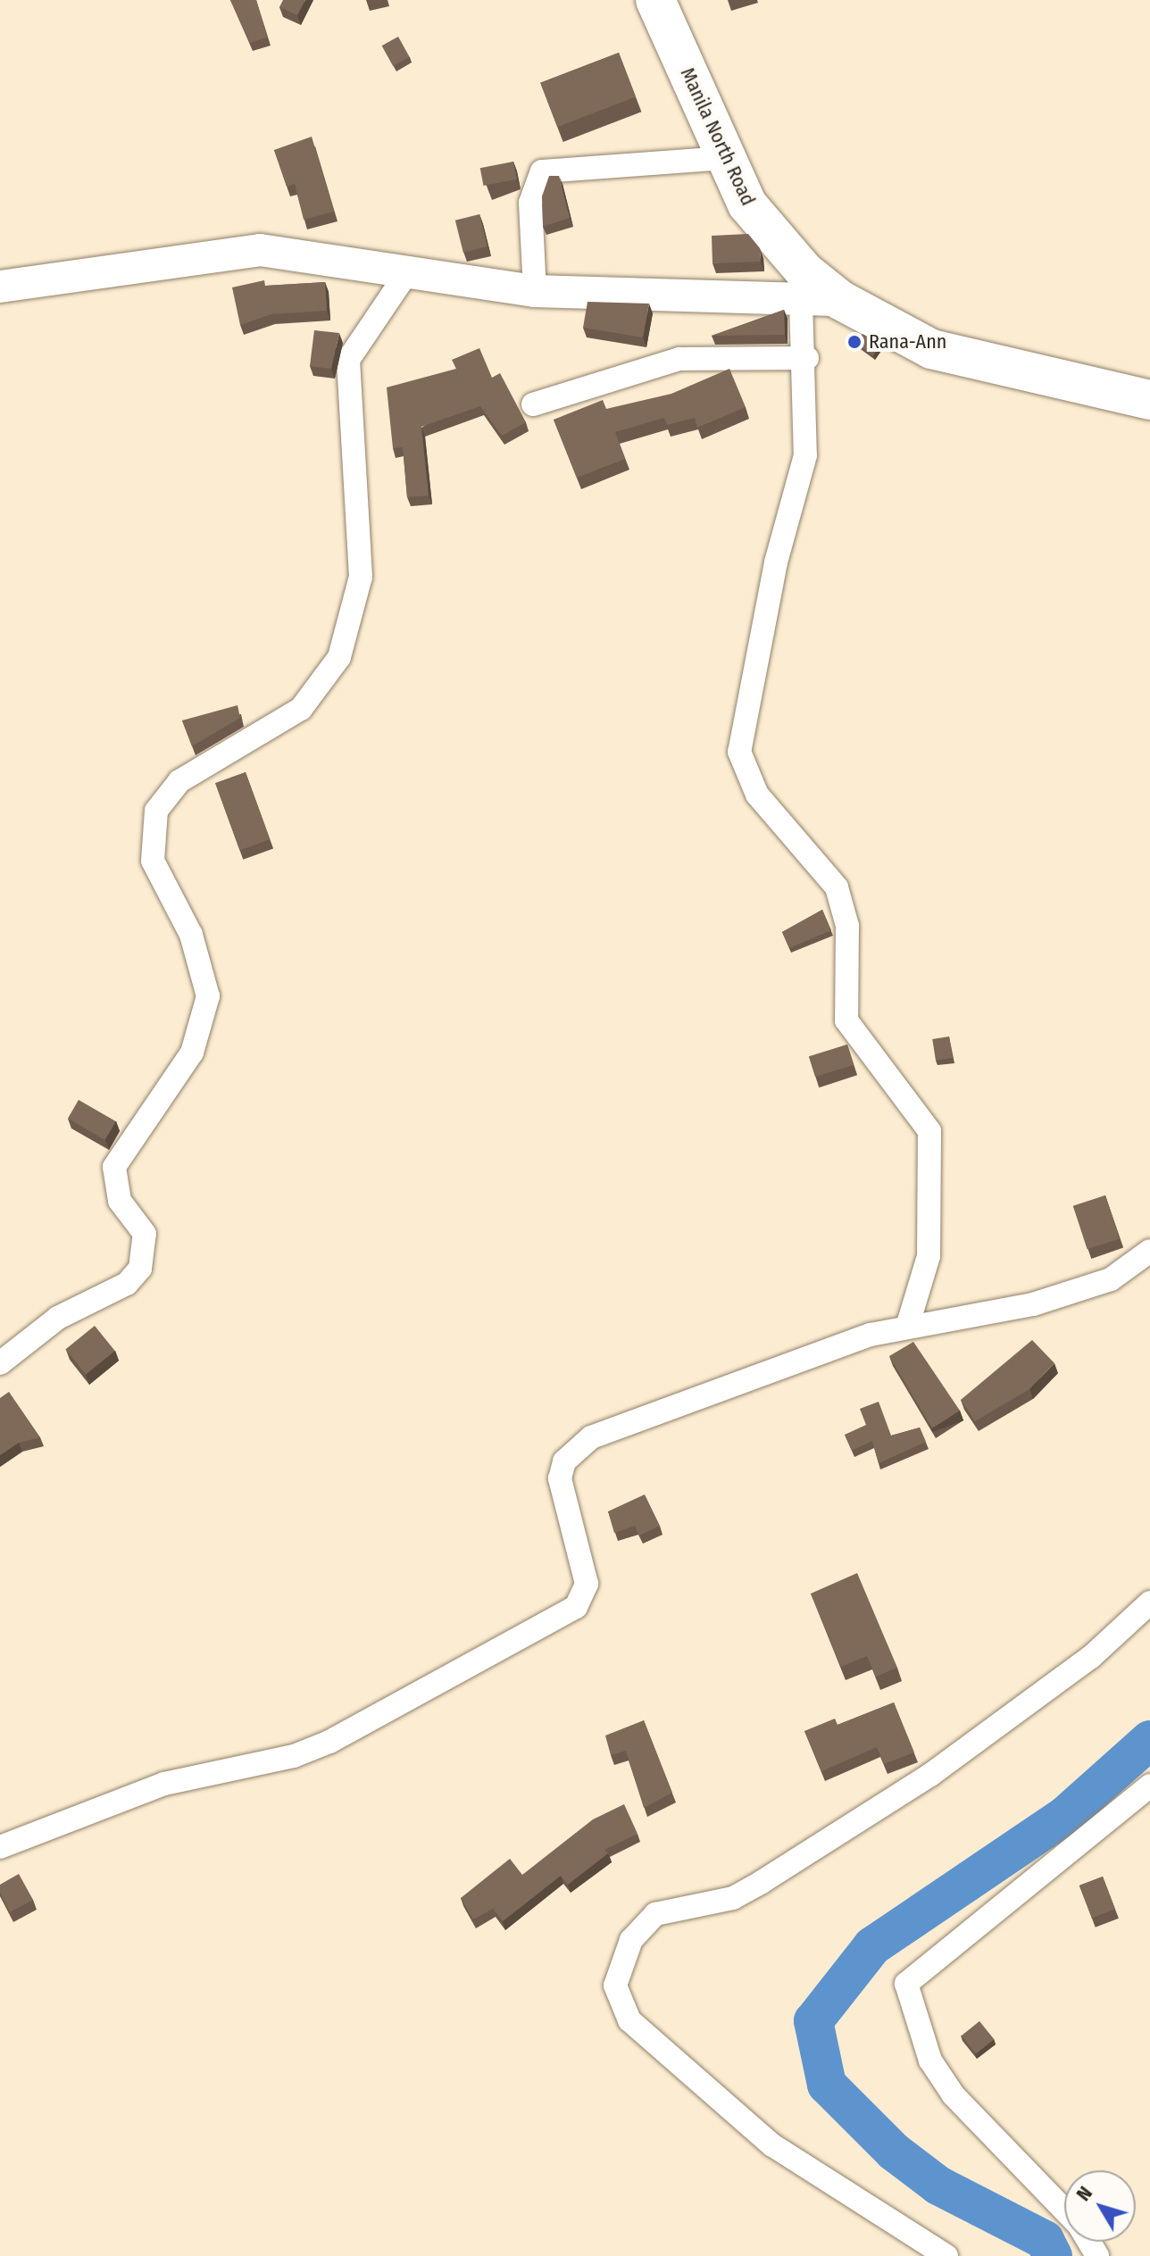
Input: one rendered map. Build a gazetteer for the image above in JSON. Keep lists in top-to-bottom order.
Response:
{
  "streets": {
    "highway": ["Manila North Road"]
  },
  "places": ["Rana-Ann"],
  "north": "top left"
}
